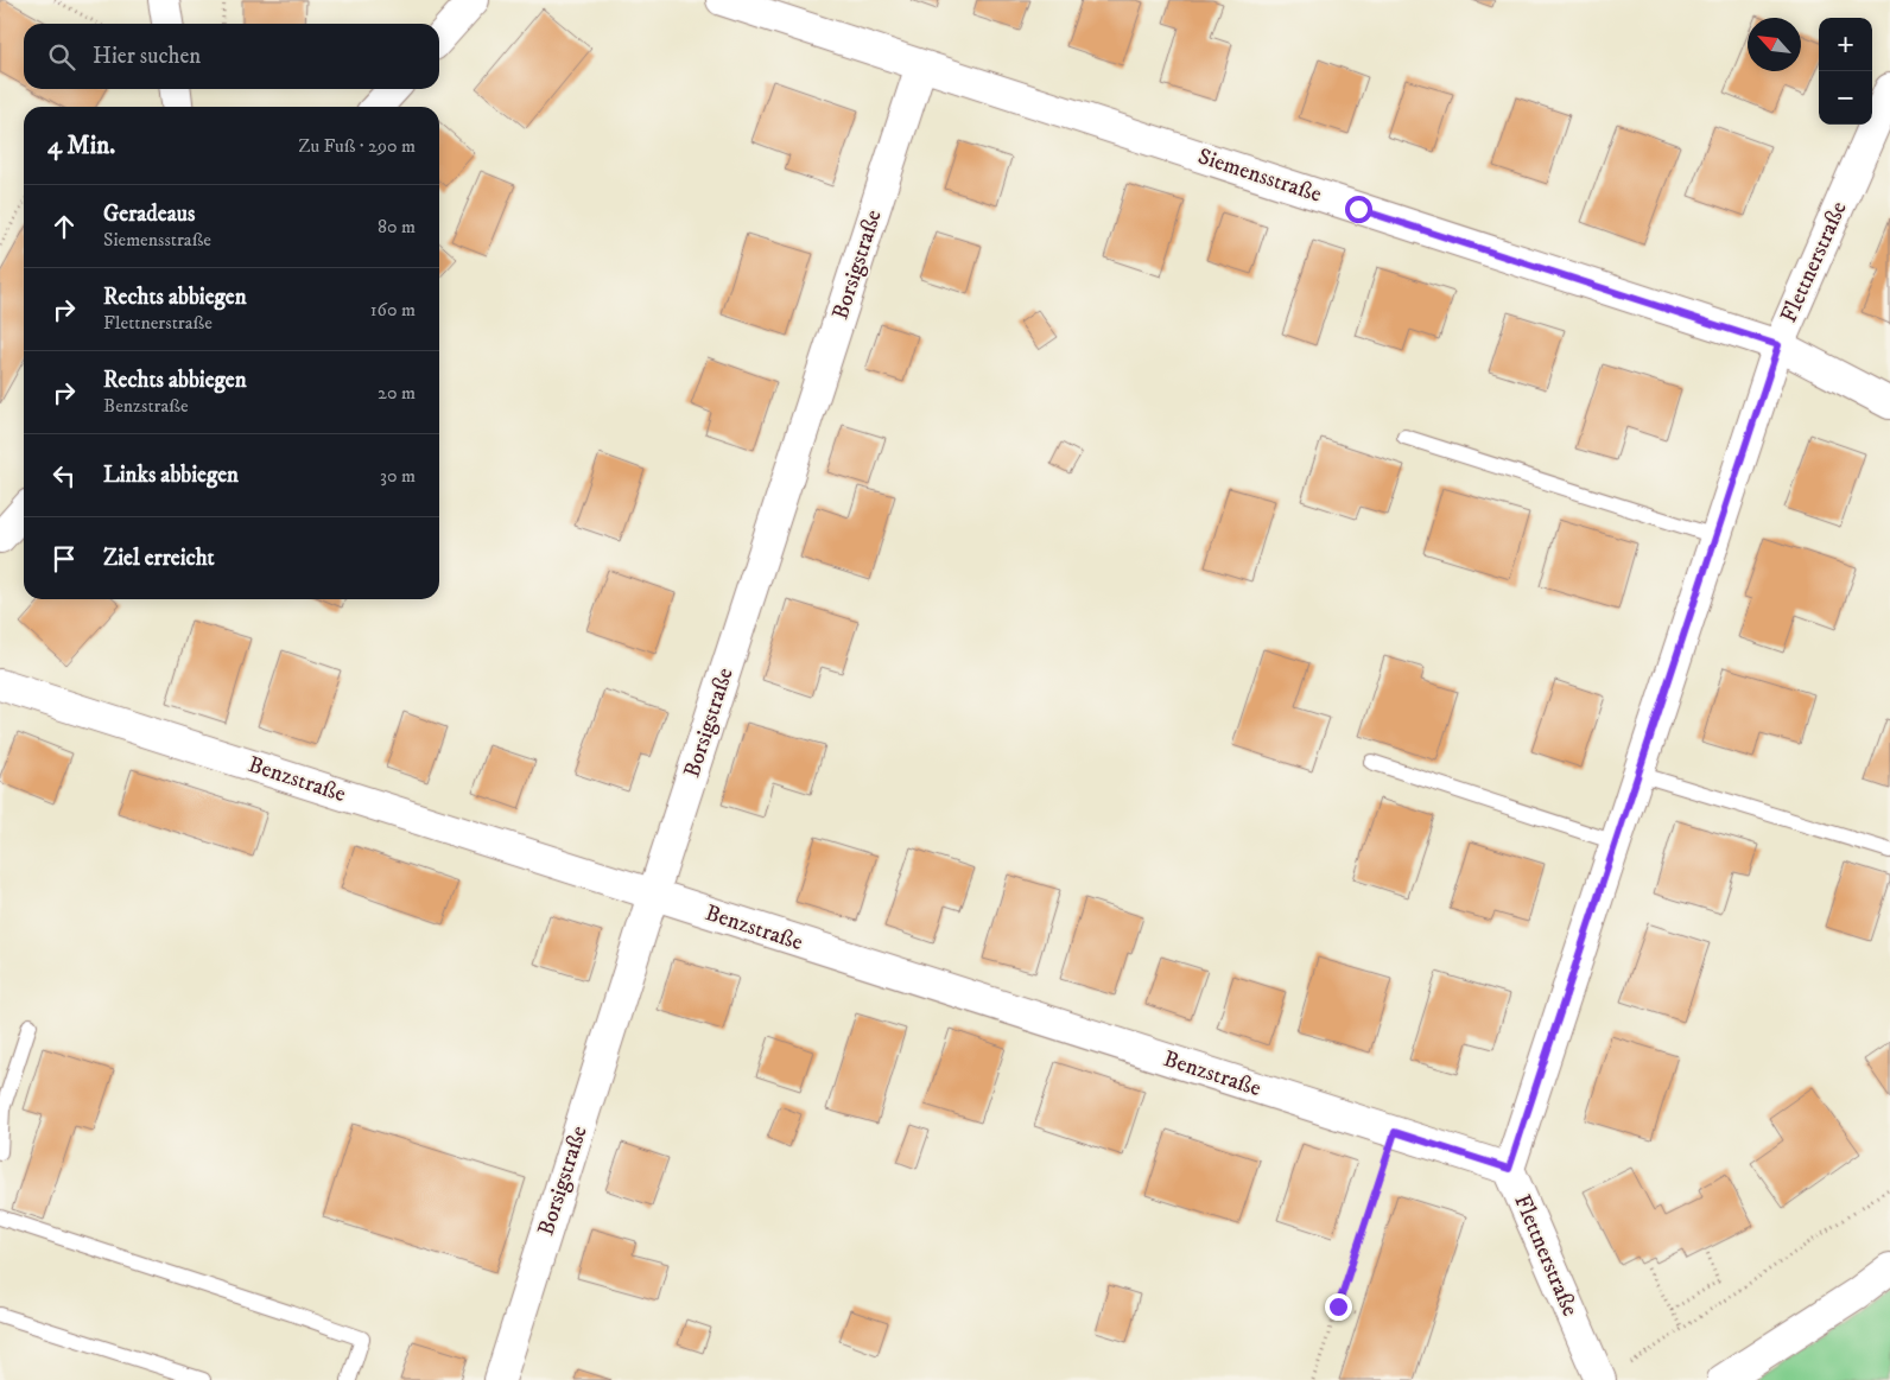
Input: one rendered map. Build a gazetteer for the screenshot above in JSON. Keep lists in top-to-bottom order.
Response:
{
  "streets": {
    "street": [
      "Siemensstraße",
      "Flettnerstraße",
      "Borsigstraße",
      "Benzstraße"
    ]
  },
  "crossings": [
    ["Siemensstraße", "Flettnerstraße"],
    ["Siemensstraße", "Borsigstraße"],
    ["Flettnerstraße", "Benzstraße"],
    ["Borsigstraße", "Benzstraße"]
  ],
  "north": "top left",
  "page": {
    "map_buttons": ["+", "−"],
    "search": "Hier suchen",
    "heading": ["4 Min.", "Zu Fuß · 290 m"],
    "list": [
      ["Geradeaus", "Siemensstraße", "80 m"],
      ["Rechts abbiegen", "Flettnerstraße", "160 m"],
      ["Rechts abbiegen", "Benzstraße", "20 m"],
      ["Links abbiegen", "30 m"],
      "Ziel erreicht"
    ]
  }
}
